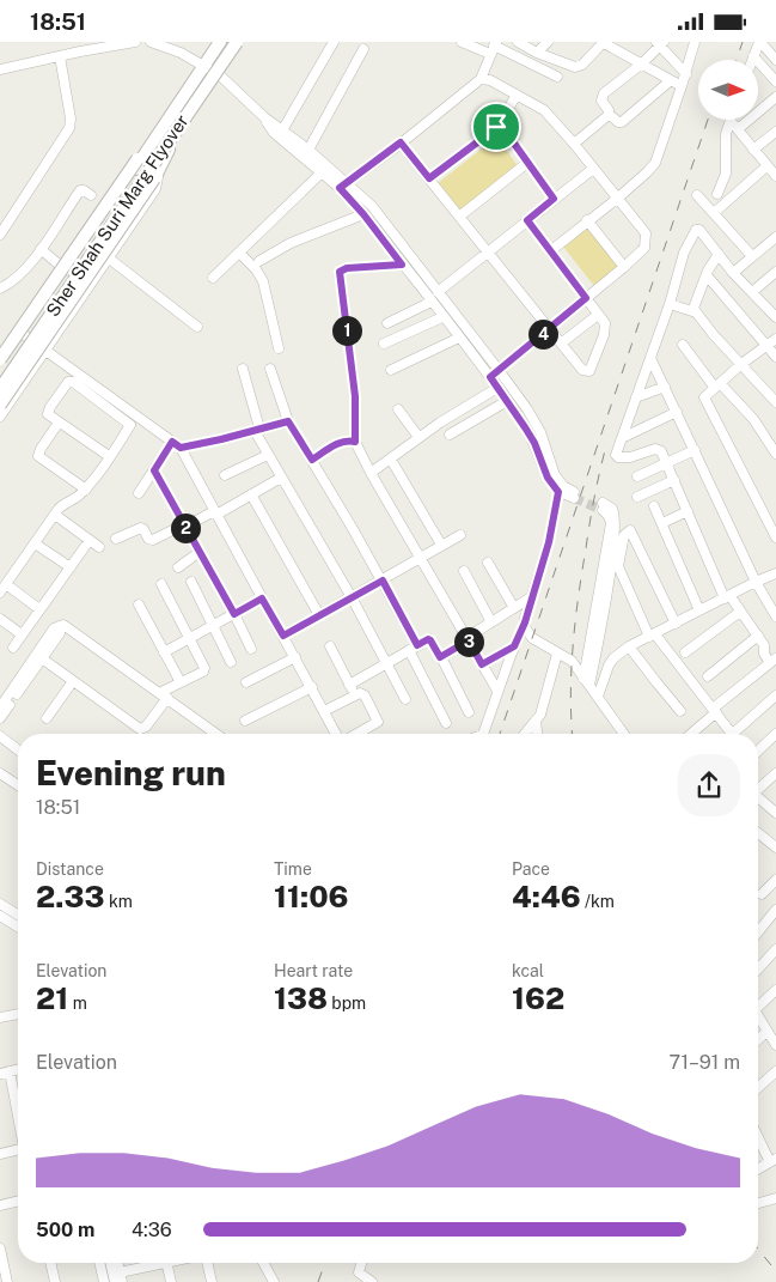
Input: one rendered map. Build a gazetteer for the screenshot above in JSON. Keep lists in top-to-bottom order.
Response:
{
  "streets": {
    "highway": ["Sher Shah Suri Marg Flyover"]
  },
  "north": "right",
  "page": {
    "status": "18:51",
    "pins": [
      "1",
      "4",
      "2",
      "3"
    ],
    "heading": ["Evening run", "18:51"],
    "stats": [
      ["Distance", "2.33 km"],
      ["Time", "11:06"],
      ["Pace", "4:46 /km"],
      ["Elevation", "21 m"],
      ["Heart rate", "138 bpm"],
      ["kcal", "162"]
    ],
    "chart": ["Elevation", "71–91 m"],
    "list": [
      {
        "name": "500 m",
        "note": "4:36"
      }
    ]
  }
}
